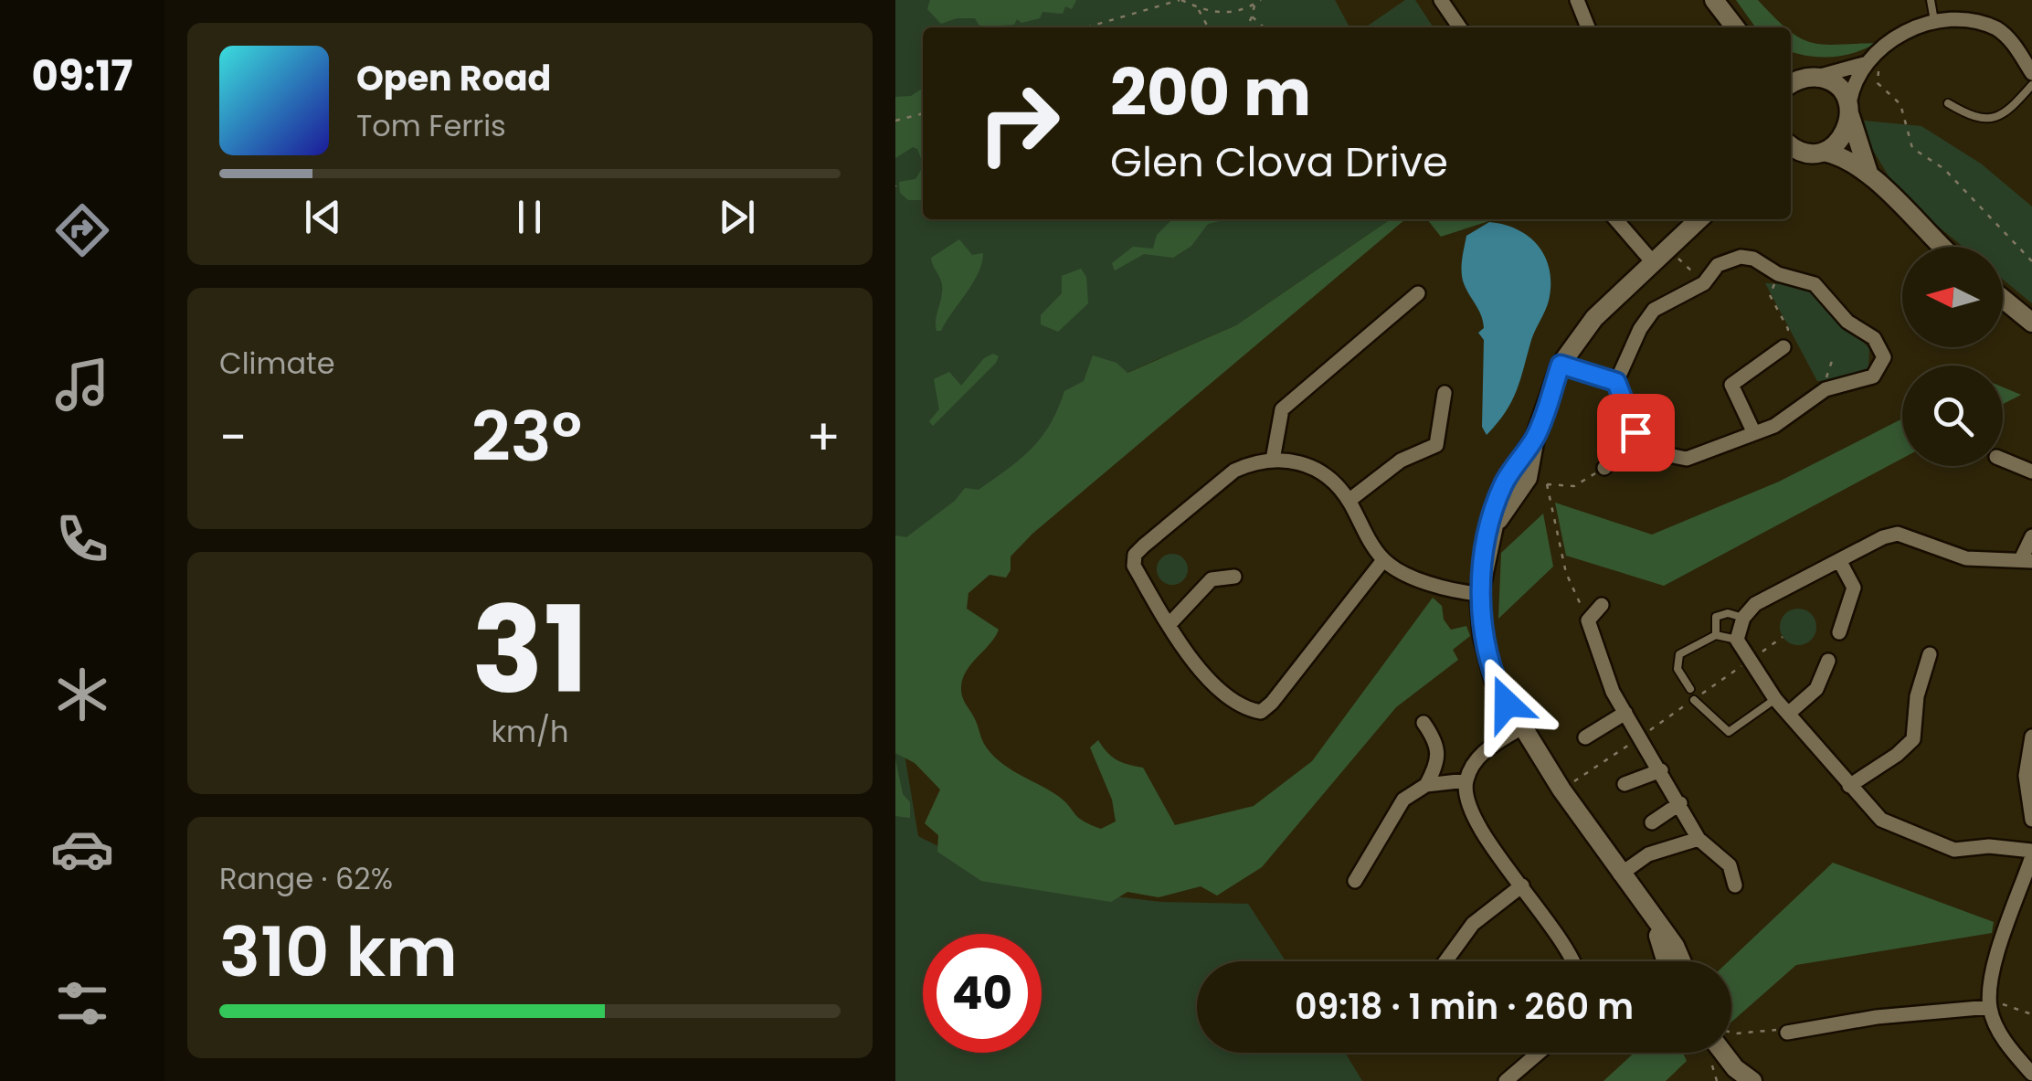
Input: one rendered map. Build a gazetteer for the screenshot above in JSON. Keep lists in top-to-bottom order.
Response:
{
  "north": "left",
  "page": {
    "tabs": "09:17",
    "turn": ["200 m", "Glen Clova Drive"],
    "song": ["Open Road", "Tom Ferris"],
    "tile": [
      "Climate",
      ["31", "km/h"],
      ["Range · 62%", "310 km"]
    ],
    "heat": ["−", "23°", "+"],
    "limit": "40",
    "trip": "09:18 · 1 min · 260 m"
  }
}
